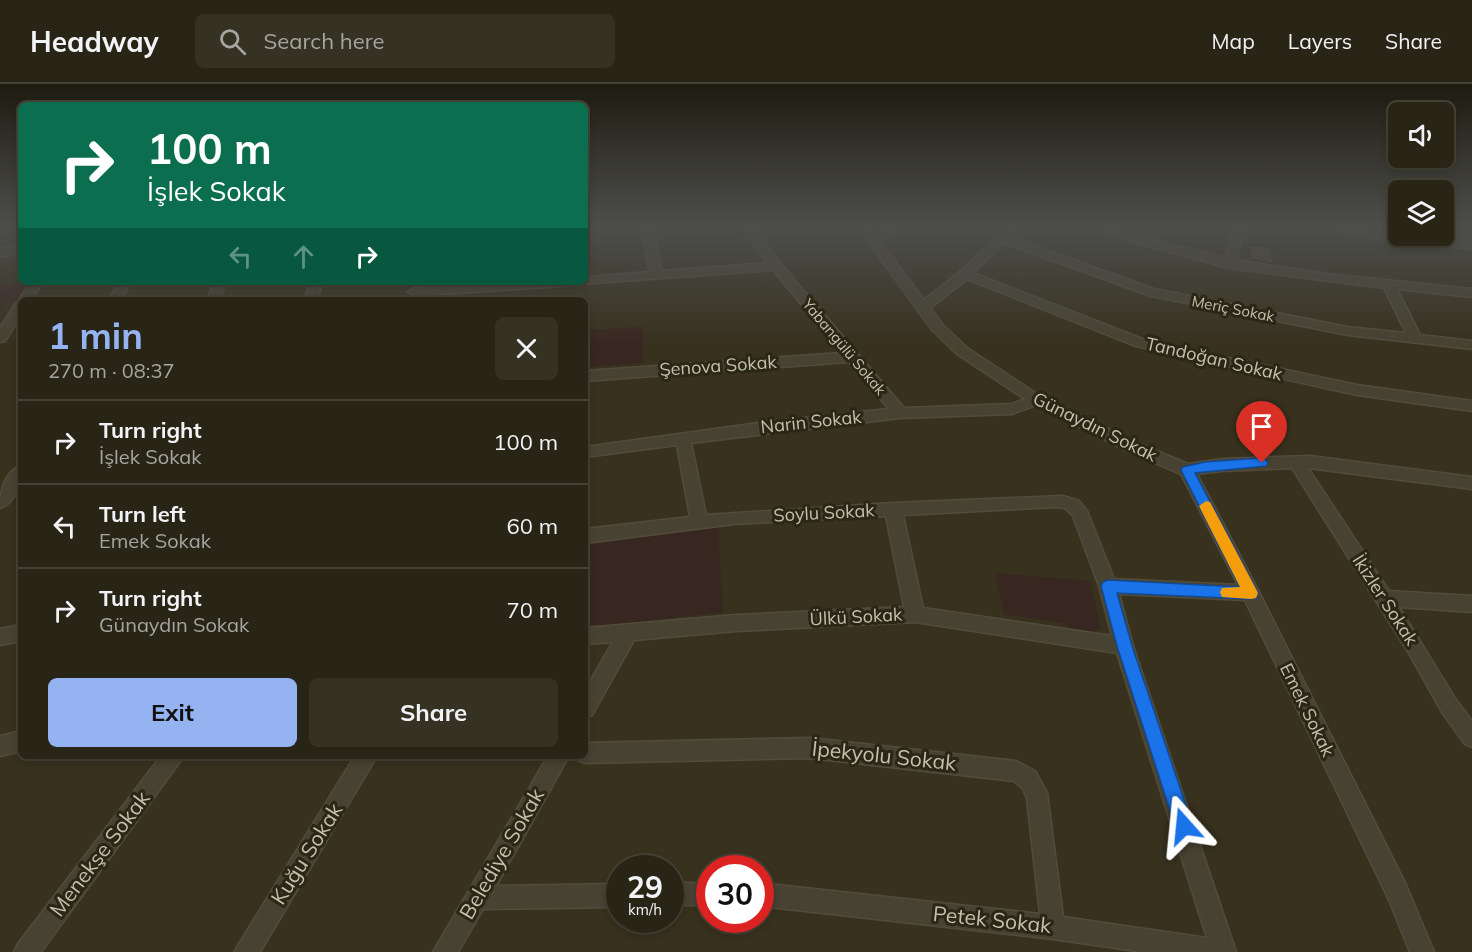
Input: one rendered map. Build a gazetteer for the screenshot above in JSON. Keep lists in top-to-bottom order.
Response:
{
  "streets": {
    "street": [
      "Meriç Sokak",
      "Yabangülü Sokak",
      "Tandoğan Sokak",
      "Şenova Sokak",
      "Narin Sokak",
      "Günaydın Sokak",
      "Soylu Sokak",
      "İkizler Sokak",
      "Ülkü Sokak",
      "Emek Sokak",
      "İpekyolu Sokak",
      "Menekşe Sokak",
      "Kuğu Sokak",
      "Belediye Sokak",
      "Petek Sokak"
    ]
  },
  "crossings": [
    ["Yabangülü Sokak", "Şenova Sokak"],
    ["Yabangülü Sokak", "Narin Sokak"],
    ["Narin Sokak", "Günaydın Sokak"],
    ["Günaydın Sokak", "Emek Sokak"],
    ["İpekyolu Sokak", "Petek Sokak"]
  ],
  "page": {
    "header": "Headway",
    "search": "Search here",
    "nav": ["Map", "Layers", "Share"],
    "turn": ["100 m", "İşlek Sokak"],
    "heading": ["1 min", "270 m · 08:37"],
    "list": [
      {
        "name": "Turn right",
        "note": "İşlek Sokak",
        "value": "100 m"
      },
      {
        "name": "Turn left",
        "note": "Emek Sokak",
        "value": "60 m"
      },
      {
        "name": "Turn right",
        "note": "Günaydın Sokak",
        "value": "70 m"
      }
    ],
    "buttons": ["Exit", "Share"],
    "speed": "29 km/h",
    "limit": "30"
  }
}
